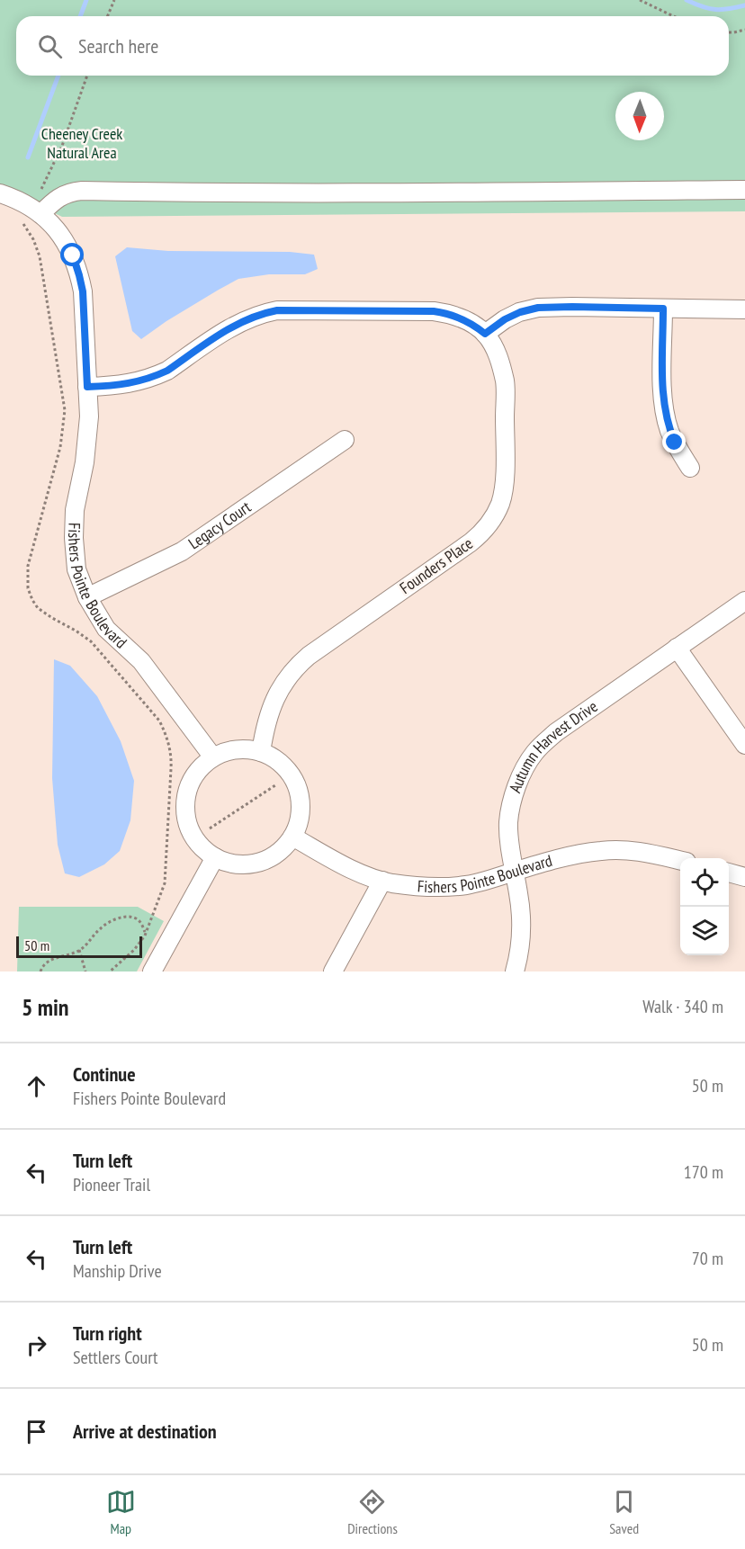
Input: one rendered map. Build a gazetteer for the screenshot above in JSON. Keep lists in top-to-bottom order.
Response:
{
  "streets": {
    "street": [
      "Legacy Court",
      "Founders Place",
      "Fishers Pointe Boulevard",
      "Autumn Harvest Drive"
    ]
  },
  "crossings": [
    ["Legacy Court", "Fishers Pointe Boulevard"],
    ["Founders Place", "Fishers Pointe Boulevard"],
    ["Fishers Pointe Boulevard", "Autumn Harvest Drive"]
  ],
  "parks": ["Cheeney Creek Natural Area"],
  "scale_bar": "50 m",
  "north": "bottom",
  "page": {
    "search": "Search here",
    "scale": "50 m",
    "heading": ["5 min", "Walk · 340 m"],
    "list": [
      ["Continue", "Fishers Pointe Boulevard", "50 m"],
      ["Turn left", "Pioneer Trail", "170 m"],
      ["Turn left", "Manship Drive", "70 m"],
      ["Turn right", "Settlers Court", "50 m"],
      "Arrive at destination"
    ],
    "nav": ["Map", "Directions", "Saved"]
  }
}
